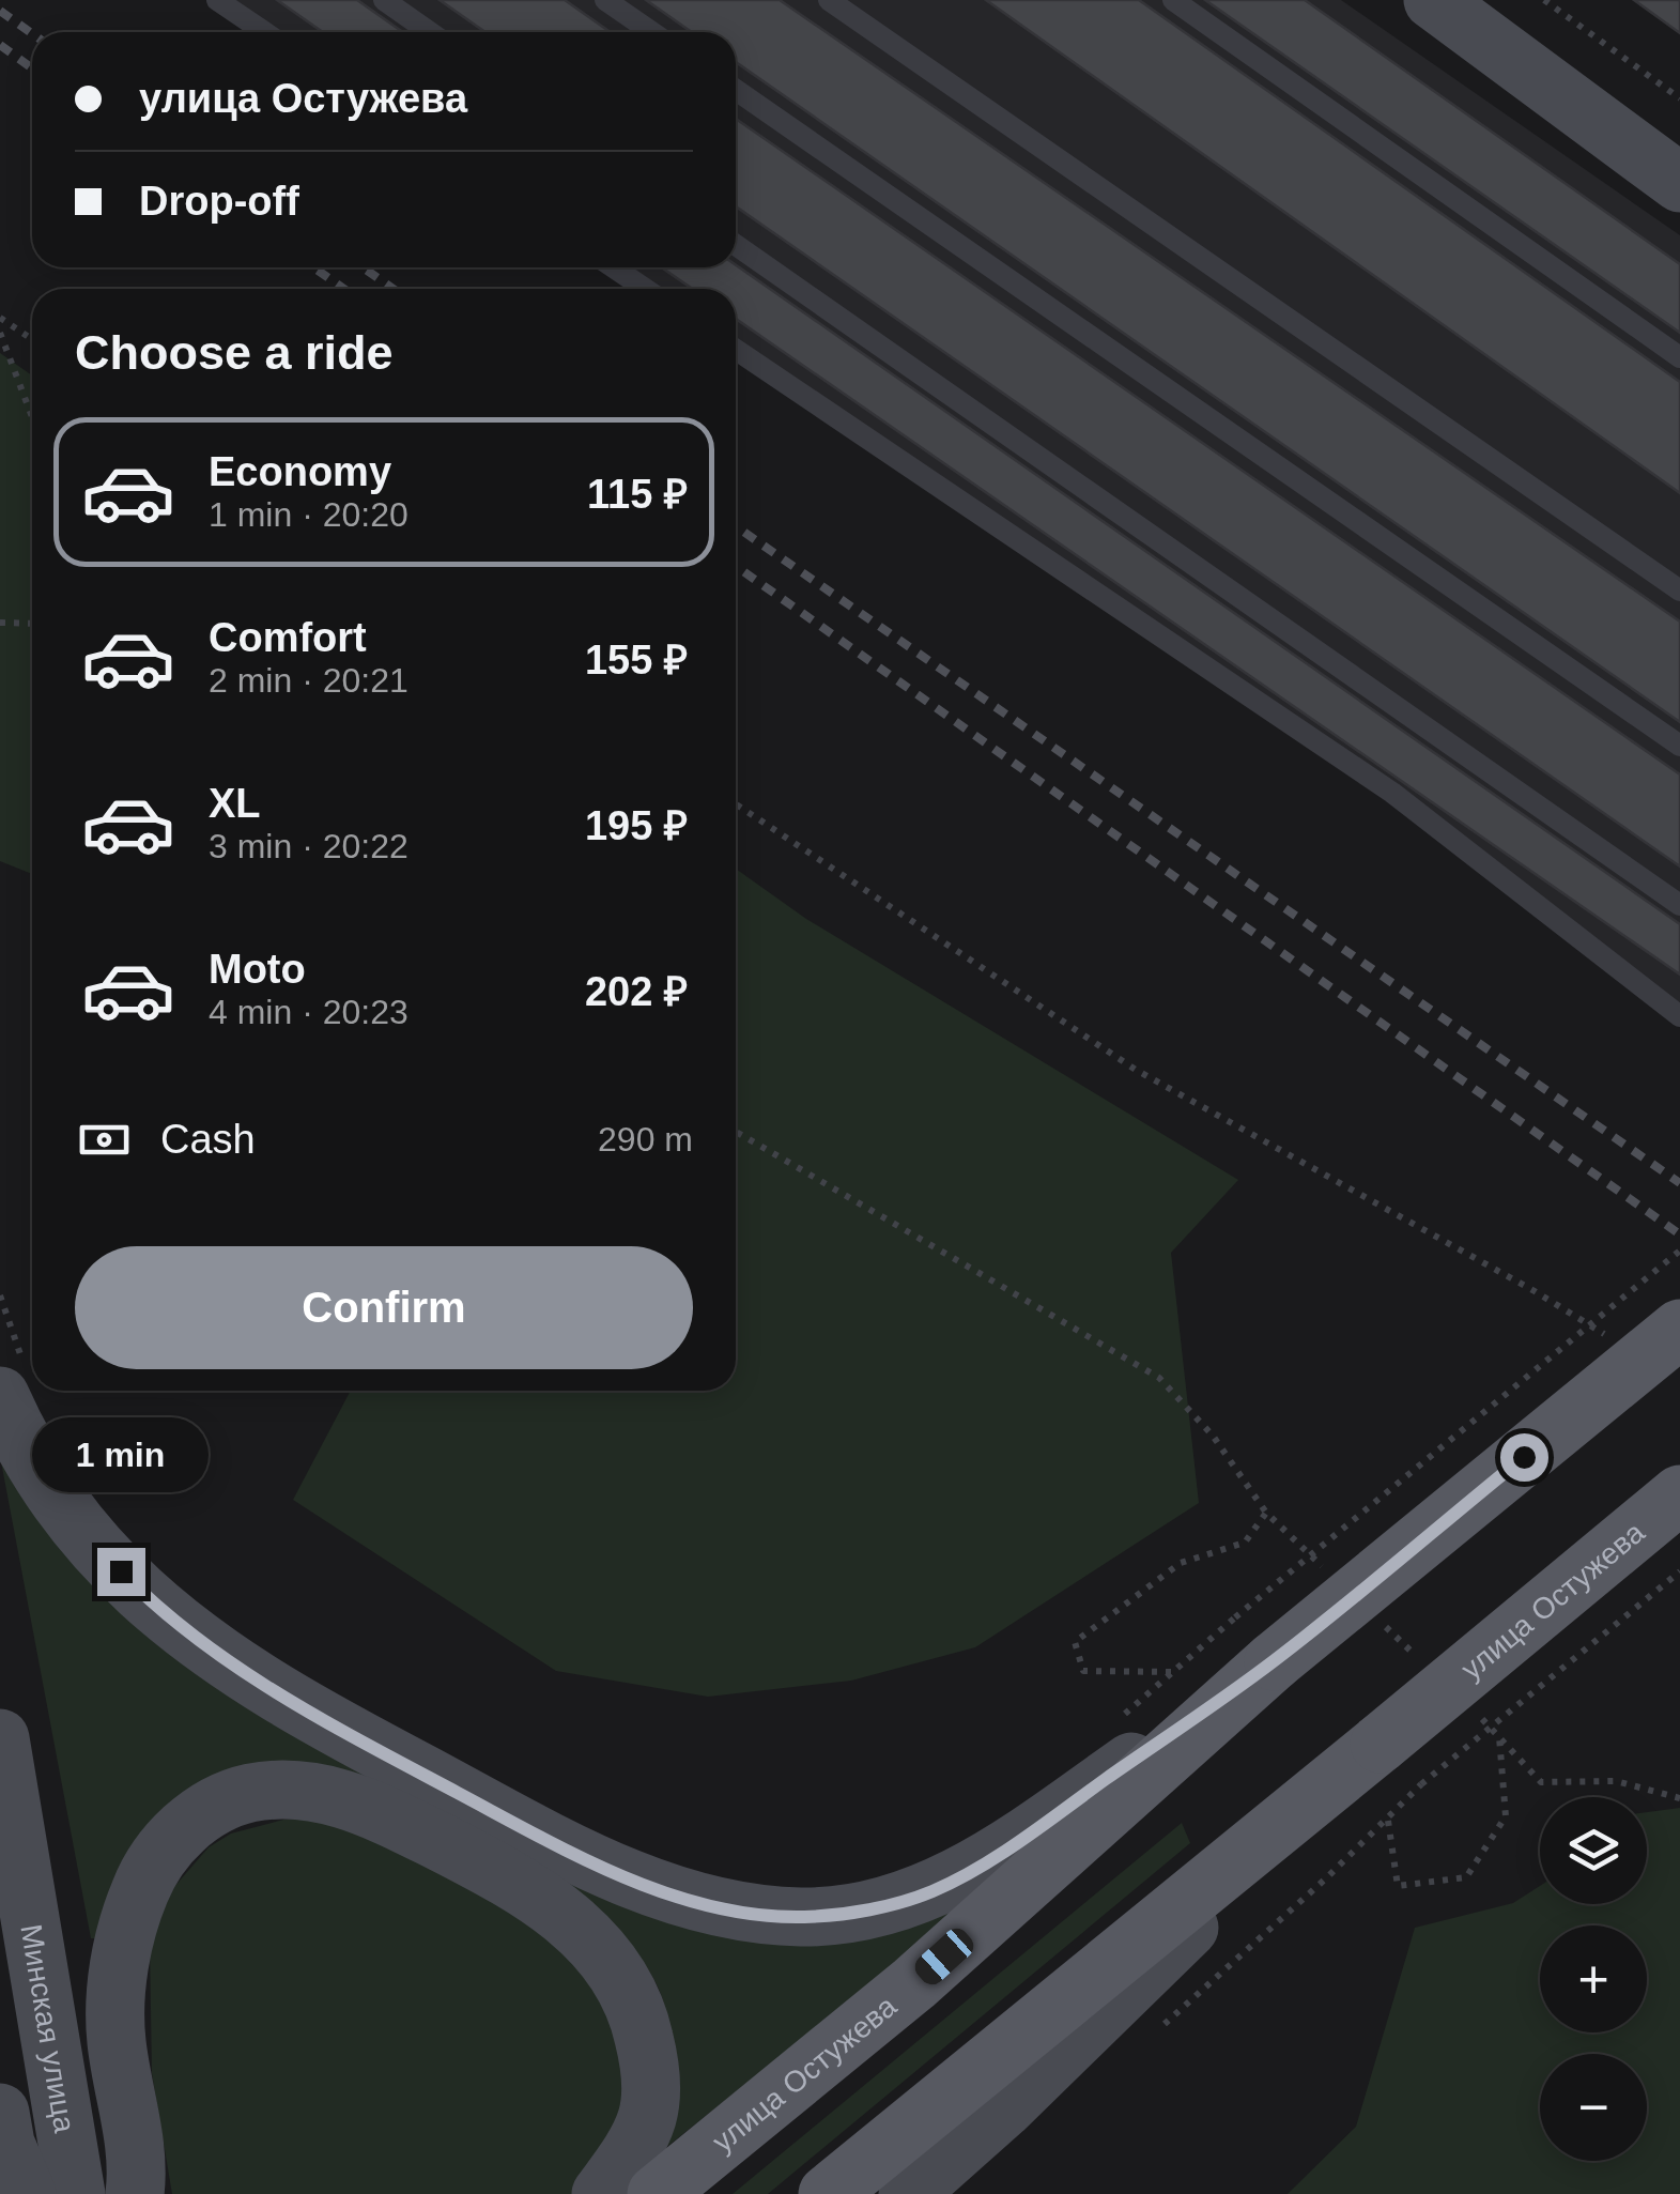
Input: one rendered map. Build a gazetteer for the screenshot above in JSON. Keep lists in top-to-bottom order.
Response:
{
  "streets": {
    "main road": ["улица Остужева"],
    "street": ["Минская улица"]
  },
  "page": {
    "banner": ["улица Остужева", "Drop-off"],
    "heading": "Choose a ride",
    "list": [
      {
        "name": "Economy",
        "note": "1 min · 20:20",
        "value": "115 ₽"
      },
      {
        "name": "Comfort",
        "note": "2 min · 20:21",
        "value": "155 ₽"
      },
      {
        "name": "XL",
        "note": "3 min · 20:22",
        "value": "195 ₽"
      },
      {
        "name": "Moto",
        "note": "4 min · 20:23",
        "value": "202 ₽"
      }
    ],
    "pay": ["Cash", "290 m"],
    "buttons": "Confirm",
    "bubble": "1 min",
    "map_buttons": ["+", "−"]
  }
}
